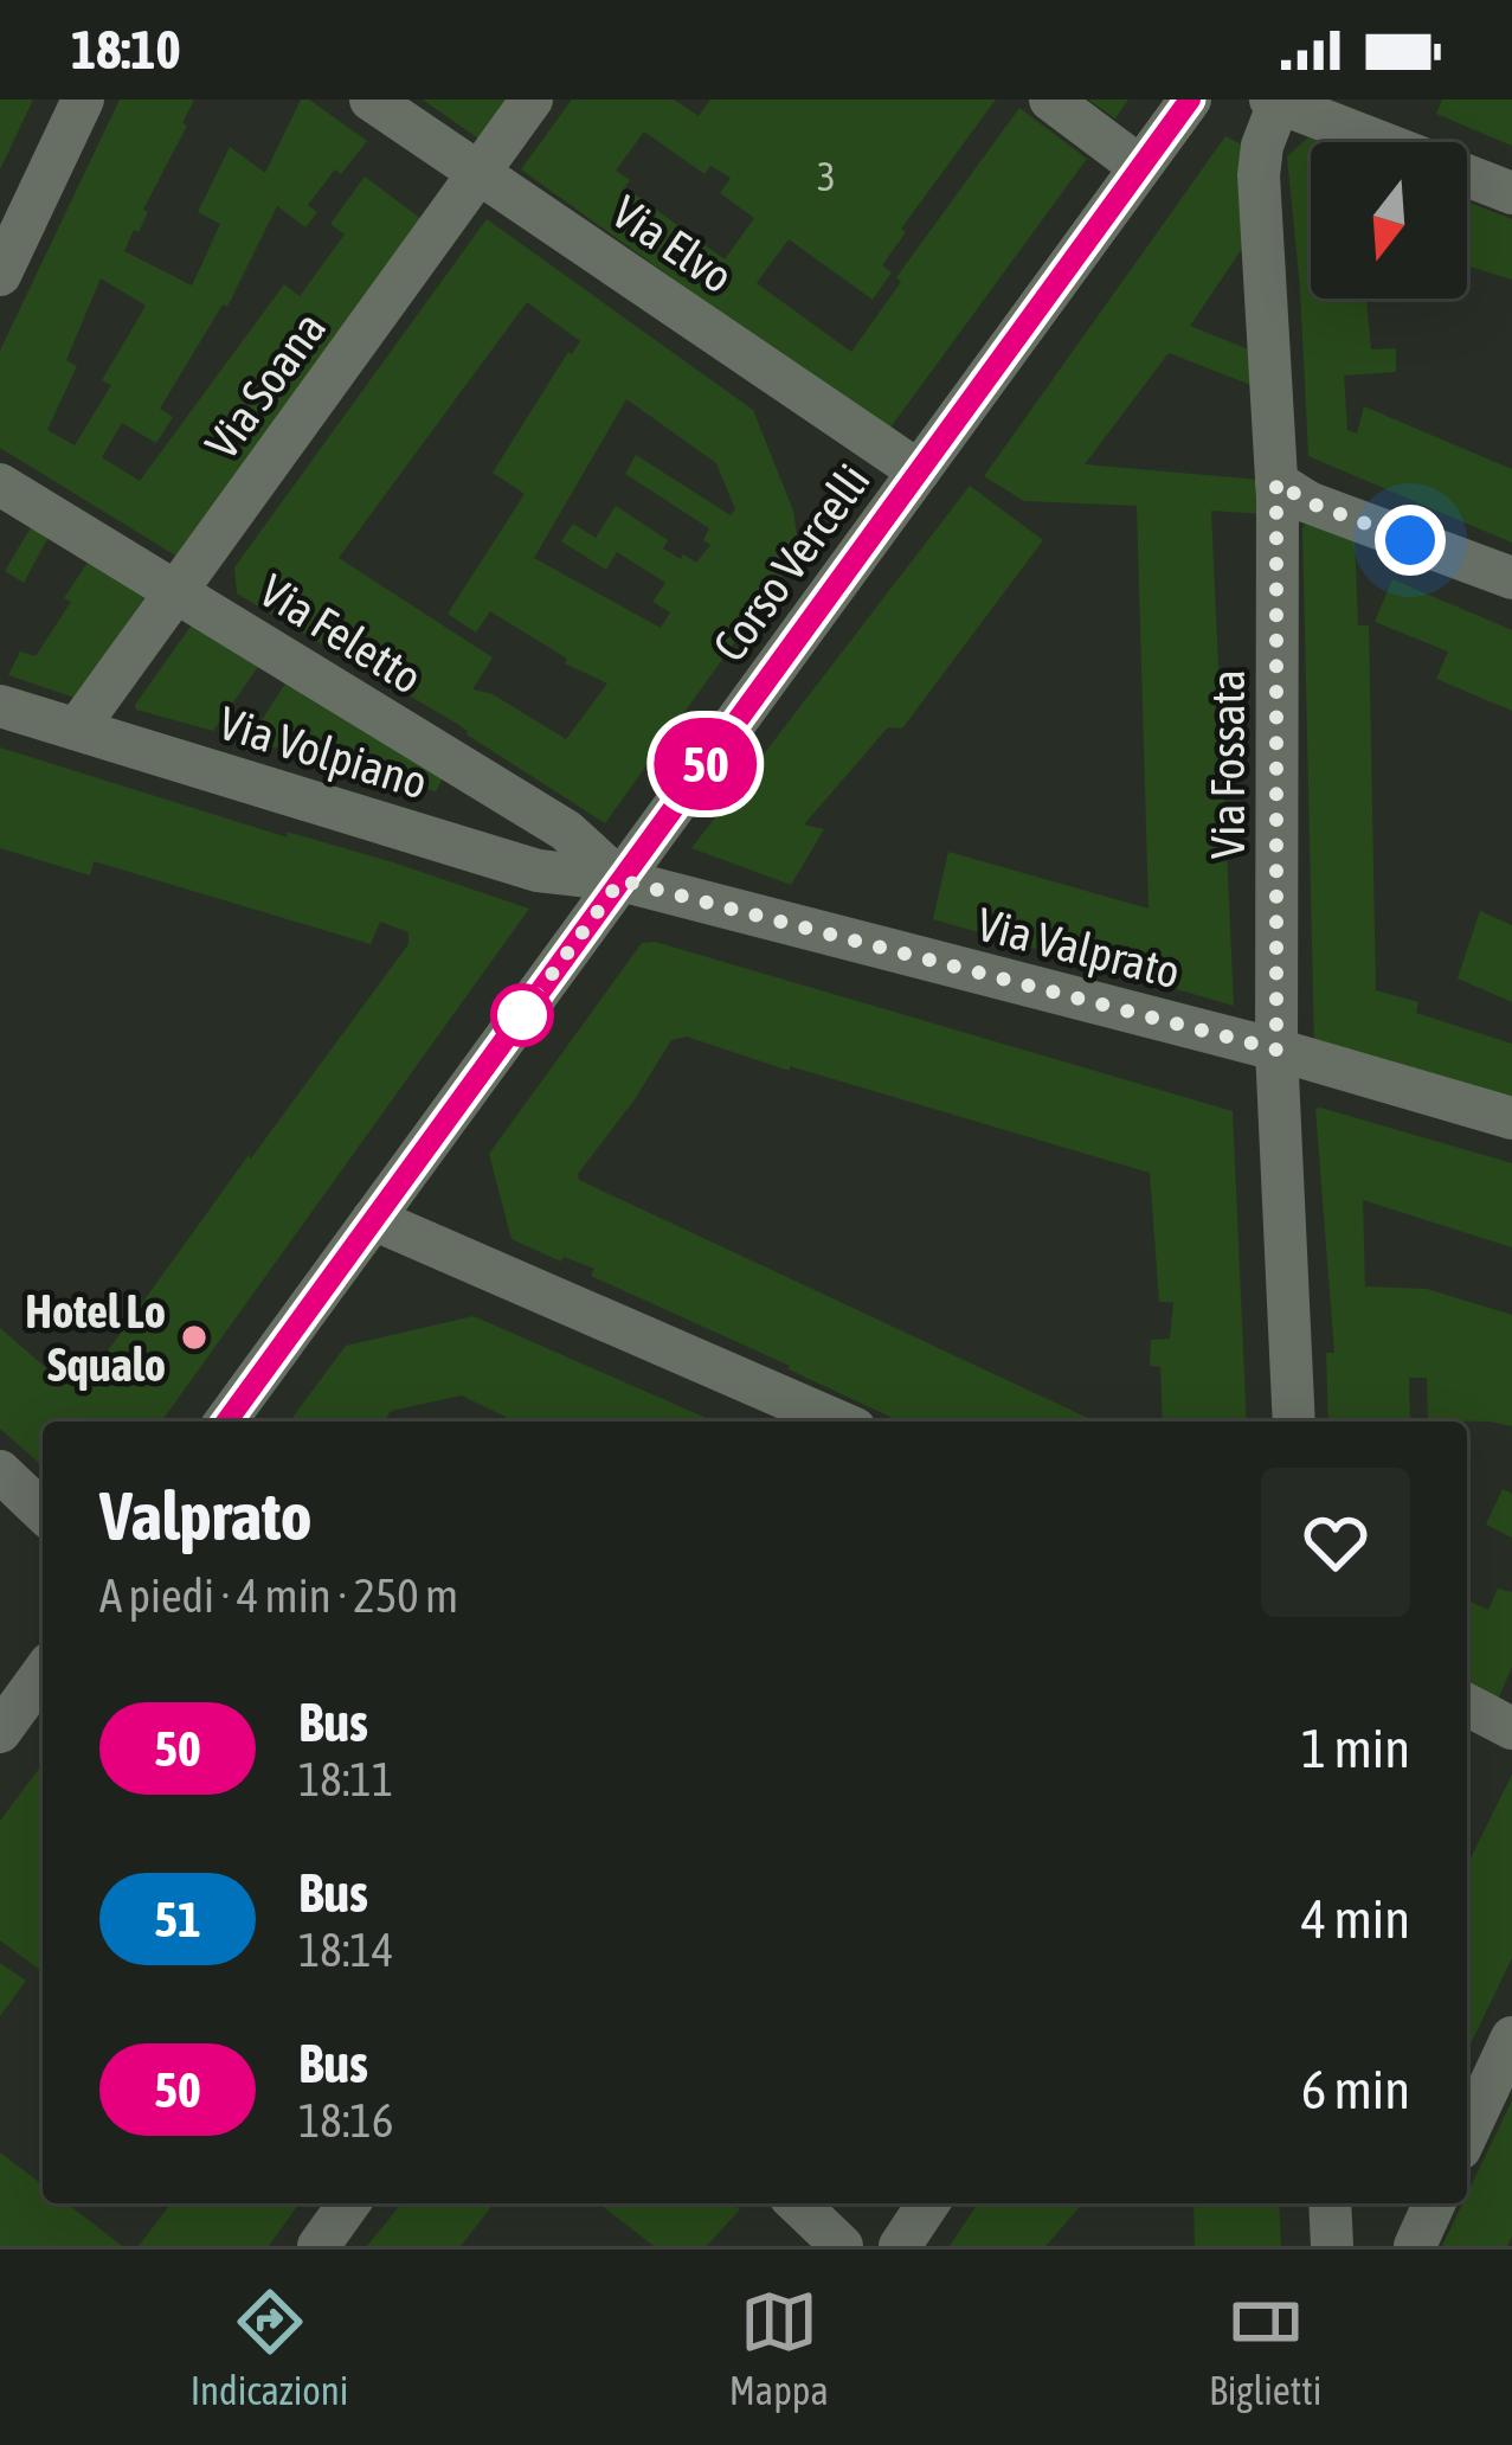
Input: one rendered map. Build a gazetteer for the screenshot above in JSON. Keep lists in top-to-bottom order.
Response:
{
  "streets": {
    "street": [
      "Via Elvo",
      "Via Soana",
      "Corso Vercelli",
      "Via Feletto",
      "Via Volpiano",
      "Via Fossata",
      "Via Valprato"
    ]
  },
  "crossings": [
    ["Via Elvo", "Via Soana"],
    ["Via Elvo", "Corso Vercelli"],
    ["Via Soana", "Via Feletto"],
    ["Via Soana", "Via Volpiano"],
    ["Corso Vercelli", "Via Feletto"],
    ["Corso Vercelli", "Via Volpiano"],
    ["Corso Vercelli", "Via Valprato"],
    ["Via Feletto", "Via Volpiano"],
    ["Via Feletto", "Via Valprato"],
    ["Via Volpiano", "Via Valprato"],
    ["Via Fossata", "Via Valprato"]
  ],
  "places": ["Hotel Lo Squalo"],
  "lines": ["bus line 50"],
  "house_numbers": ["3"],
  "north": "bottom",
  "page": {
    "status": "18:10",
    "on_map": "50",
    "heading": ["Valprato", "A piedi · 4 min · 250 m"],
    "list": [
      {
        "mark": "50",
        "name": "Bus",
        "note": "18:11",
        "value": "1 min"
      },
      {
        "mark": "51",
        "name": "Bus",
        "note": "18:14",
        "value": "4 min"
      },
      {
        "mark": "50",
        "name": "Bus",
        "note": "18:16",
        "value": "6 min"
      }
    ],
    "tabs": ["Indicazioni", "Mappa", "Biglietti"]
  }
}
